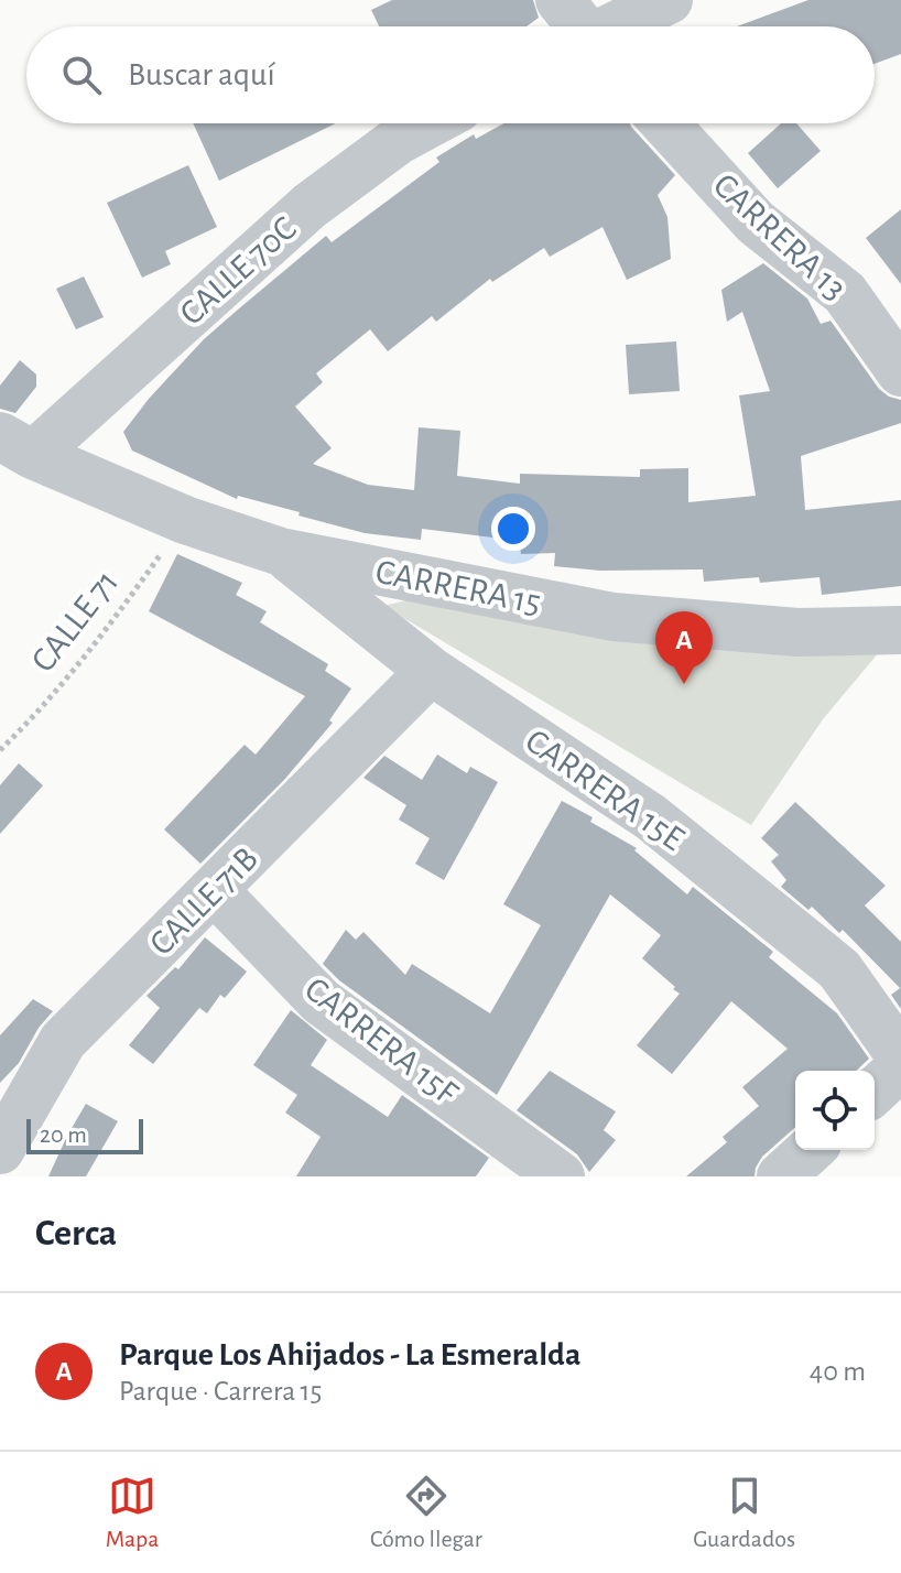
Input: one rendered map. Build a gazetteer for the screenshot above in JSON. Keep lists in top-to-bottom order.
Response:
{
  "streets": {
    "street": [
      "CARRERA 13",
      "CALLE 70C",
      "CARRERA 15",
      "CARRERA 15E",
      "CALLE 71B",
      "CARRERA 15F"
    ],
    "path": ["CALLE 71"]
  },
  "crossings": [
    ["CALLE 70C", "CARRERA 15"],
    ["CARRERA 15", "CALLE 71"],
    ["CARRERA 15", "CARRERA 15E"],
    ["CARRERA 15E", "CALLE 71B"],
    ["CALLE 71B", "CARRERA 15F"]
  ],
  "scale_bar": "20 m",
  "page": {
    "search": "Buscar aquí",
    "pins": "A",
    "scale": "20 m",
    "heading": "Cerca",
    "list": [
      {
        "mark": "A",
        "name": "Parque Los Ahijados - La Esmeralda",
        "note": "Parque · Carrera 15",
        "value": "40 m"
      }
    ],
    "nav": ["Mapa", "Cómo llegar", "Guardados"]
  }
}
